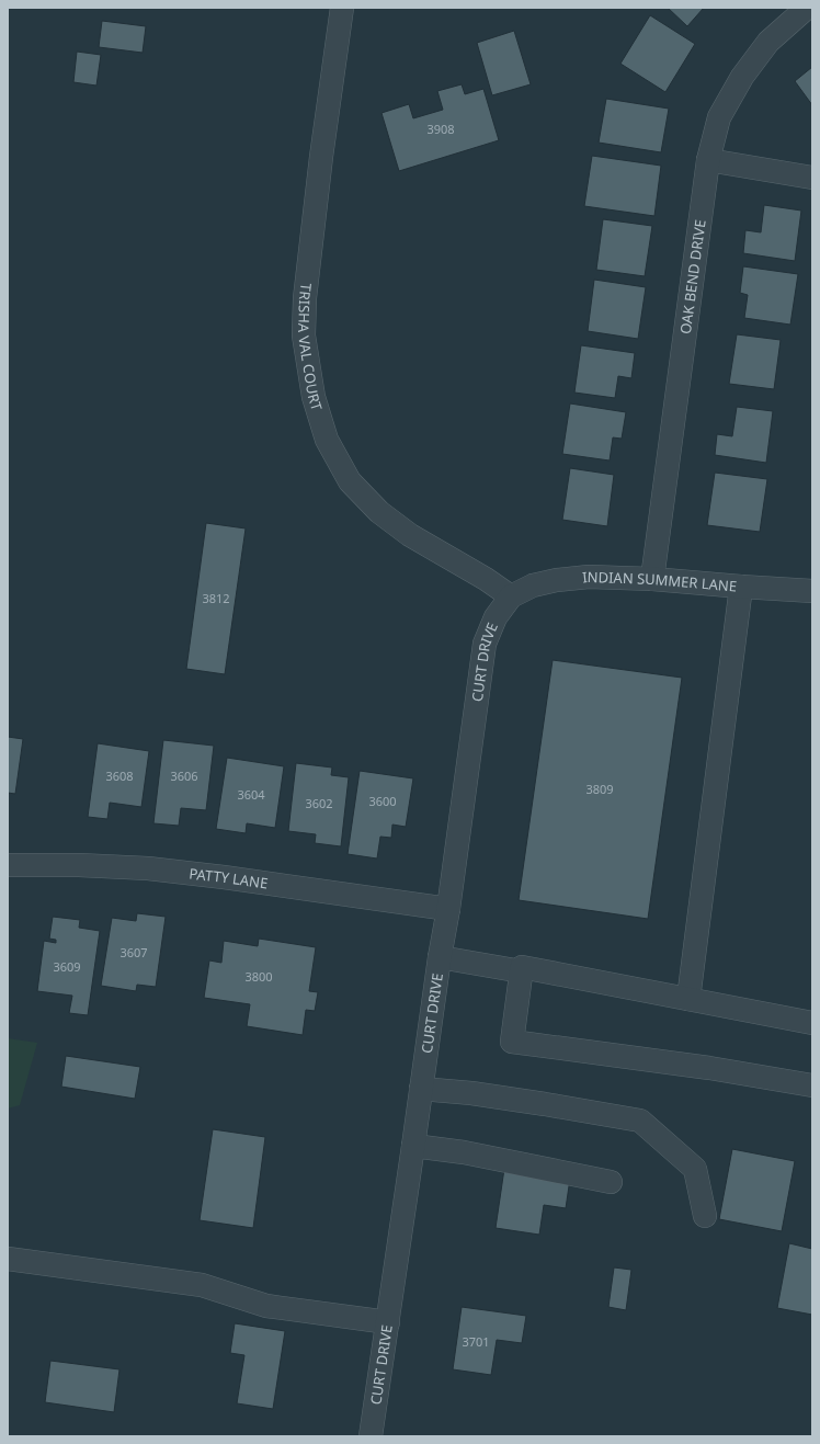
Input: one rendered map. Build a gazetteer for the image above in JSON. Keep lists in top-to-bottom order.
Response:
{
  "streets": {
    "street": [
      "OAK BEND DRIVE",
      "TRISHA VAL COURT",
      "INDIAN SUMMER LANE",
      "CURT DRIVE",
      "PATTY LANE"
    ]
  },
  "crossings": [
    ["OAK BEND DRIVE", "INDIAN SUMMER LANE"],
    ["TRISHA VAL COURT", "INDIAN SUMMER LANE"],
    ["TRISHA VAL COURT", "CURT DRIVE"],
    ["INDIAN SUMMER LANE", "CURT DRIVE"],
    ["CURT DRIVE", "PATTY LANE"]
  ],
  "house_numbers": [
    "3908",
    "3812",
    "3608",
    "3606",
    "3809",
    "3604",
    "3600",
    "3602",
    "3607",
    "3609",
    "3800",
    "3701"
  ]
}
